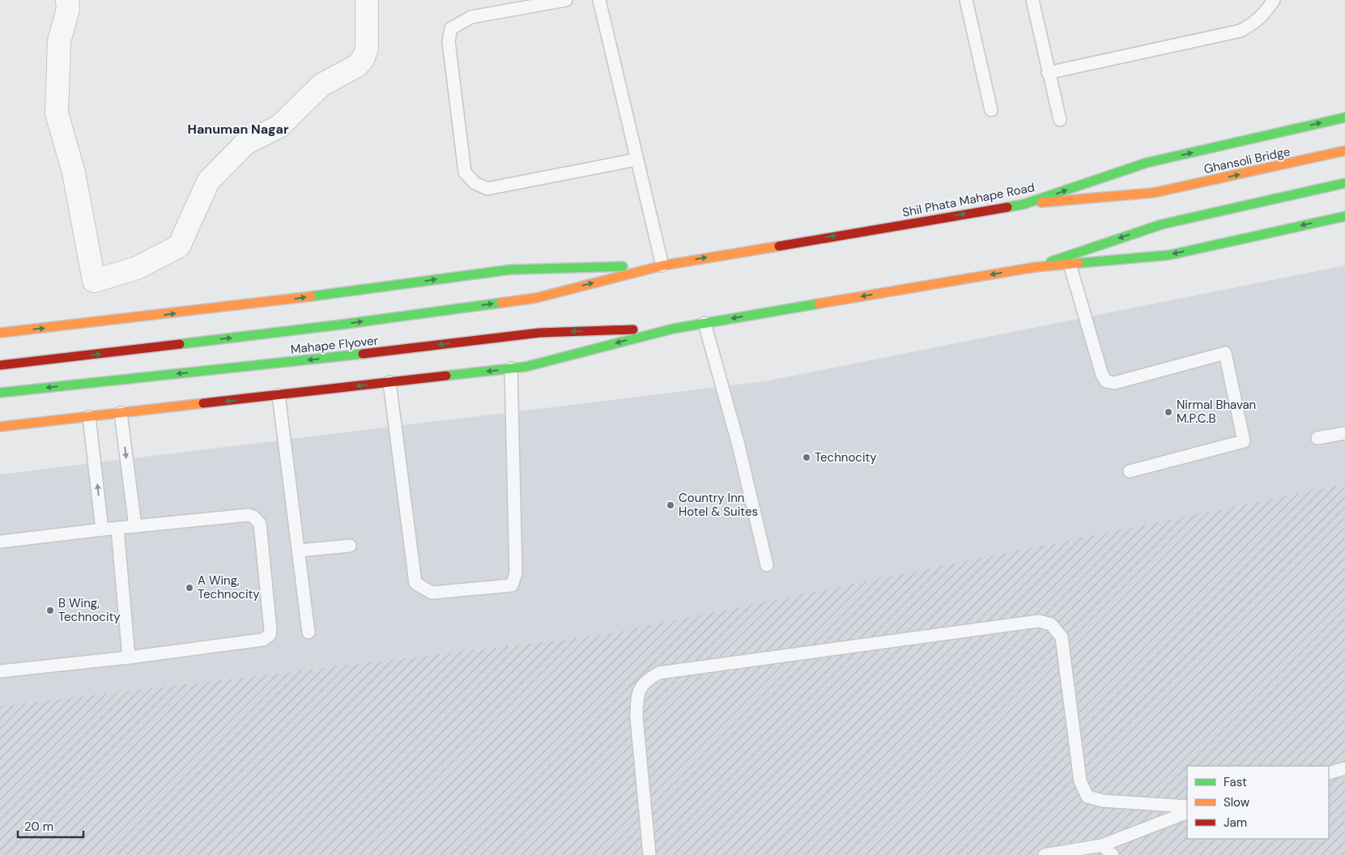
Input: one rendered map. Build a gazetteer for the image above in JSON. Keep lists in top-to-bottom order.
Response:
{
  "streets": {
    "main road": ["Ghansoli Bridge", "Shil Phata Mahape Road", "Mahape Flyover"]
  },
  "crossings": [
    ["Ghansoli Bridge", "Shil Phata Mahape Road"],
    ["Shil Phata Mahape Road", "Mahape Flyover"]
  ],
  "districts": ["Hanuman Nagar"],
  "places": [
    "Nirmal Bhavan M.P.C.B",
    "Technocity",
    "Country Inn Hotel & Suites",
    "A Wing, Technocity",
    "B Wing, Technocity"
  ],
  "legend": ["Fast", "Slow", "Jam"],
  "scale_bar": "20 m"
}
